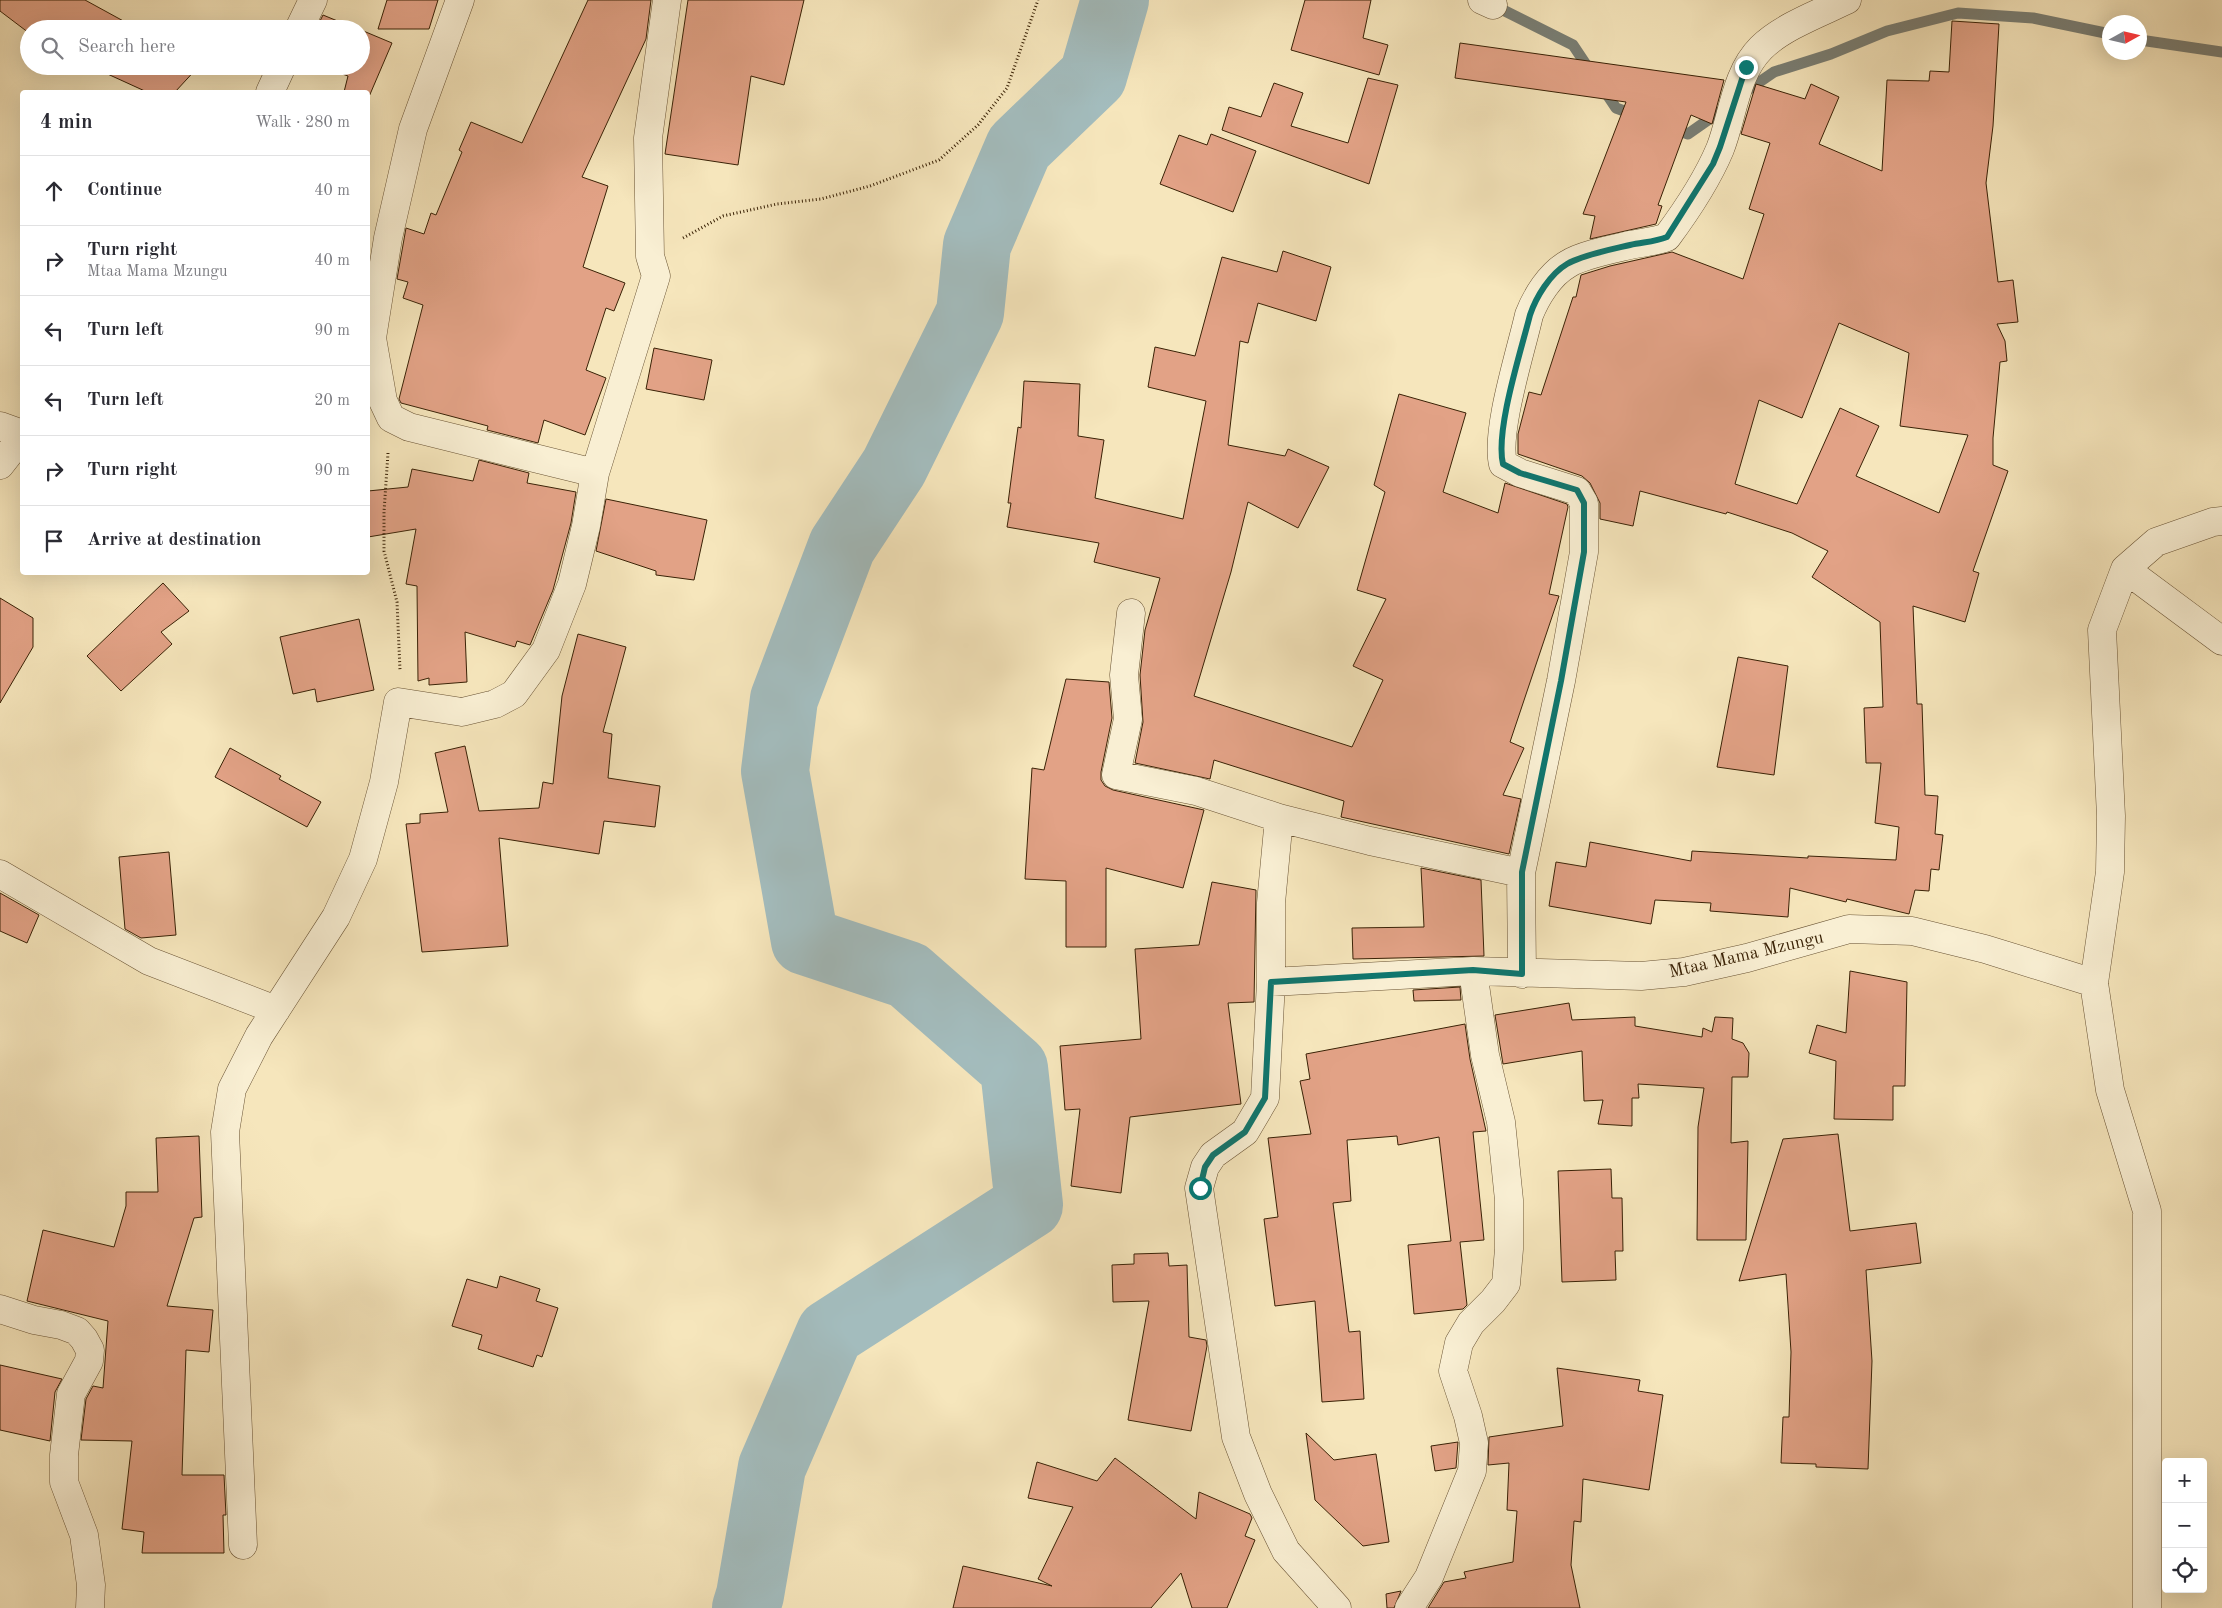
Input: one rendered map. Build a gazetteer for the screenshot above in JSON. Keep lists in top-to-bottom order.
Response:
{
  "streets": {
    "street": ["Mtaa Mama Mzungu"]
  },
  "north": "right",
  "page": {
    "search": "Search here",
    "heading": ["4 min", "Walk · 280 m"],
    "list": [
      ["Continue", "40 m"],
      ["Turn right", "Mtaa Mama Mzungu", "40 m"],
      ["Turn left", "90 m"],
      ["Turn left", "20 m"],
      ["Turn right", "90 m"],
      "Arrive at destination"
    ],
    "map_buttons": ["+", "−"]
  }
}
